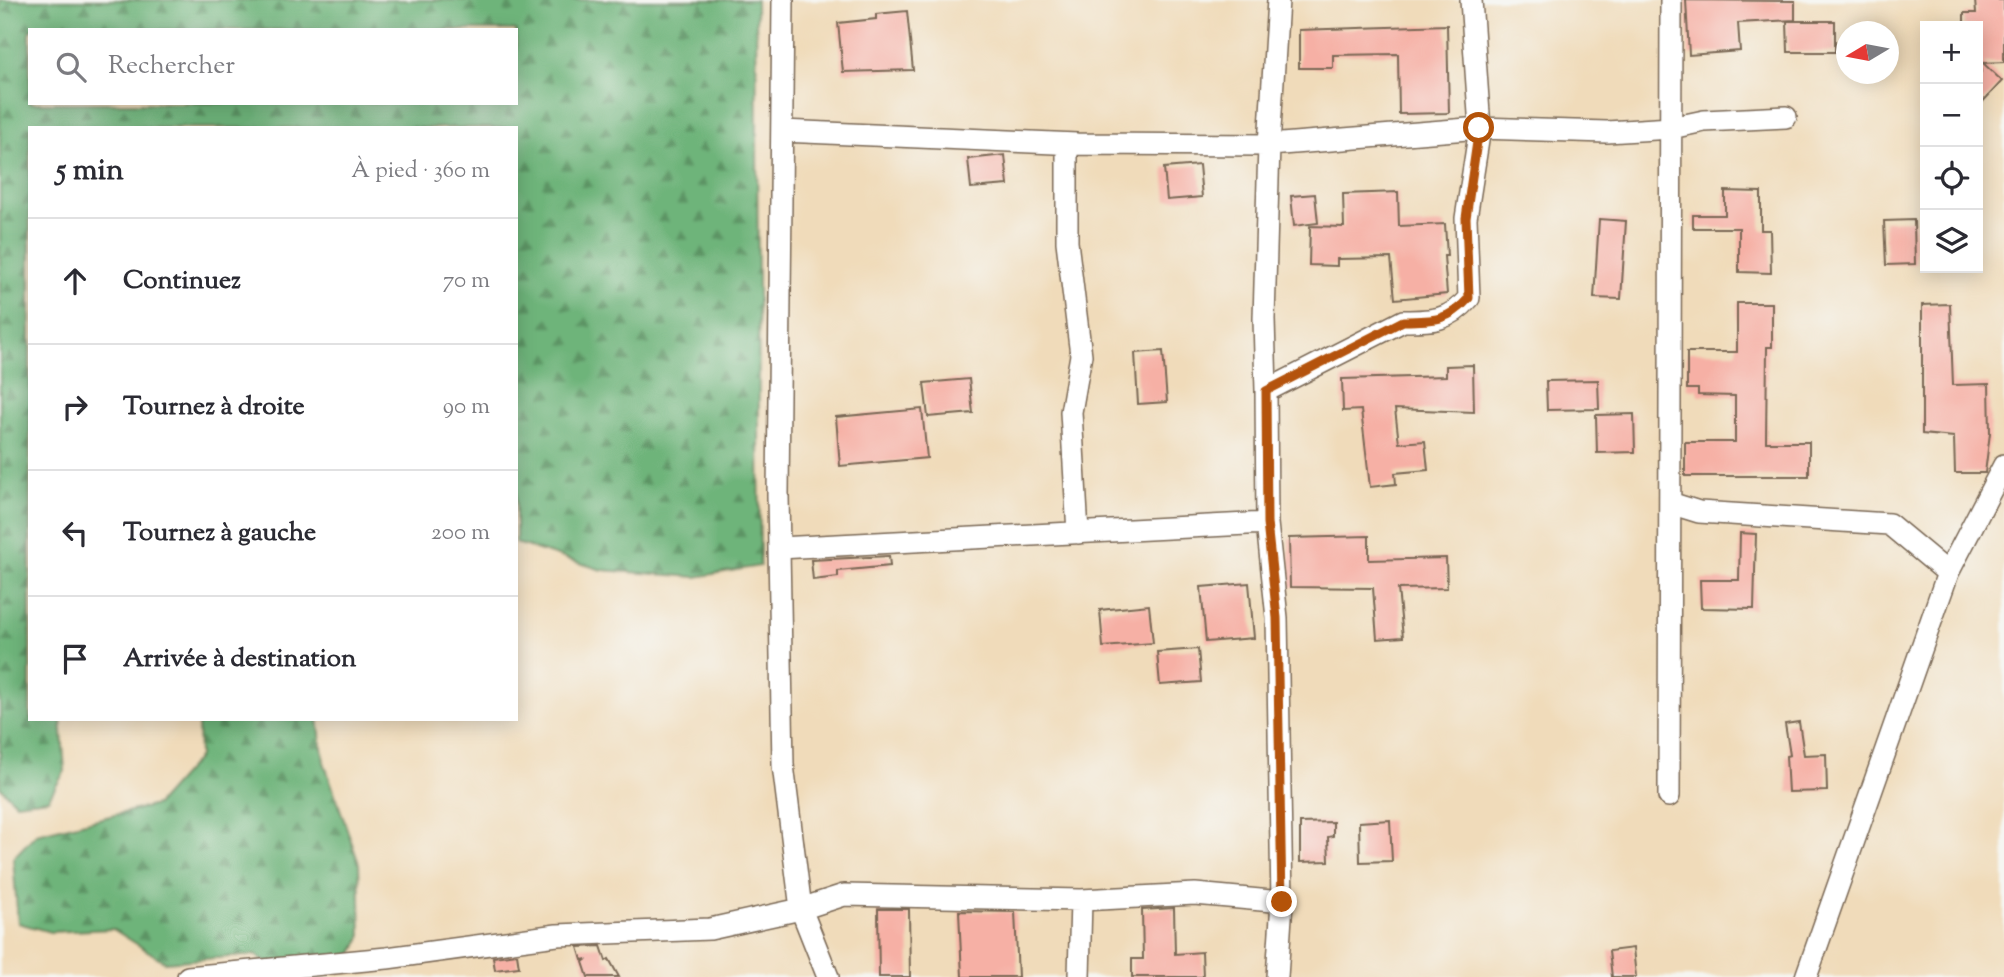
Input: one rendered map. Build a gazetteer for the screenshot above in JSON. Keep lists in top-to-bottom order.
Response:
{
  "north": "left",
  "page": {
    "map_buttons": ["+", "−"],
    "search": "Rechercher",
    "heading": ["5 min", "À pied · 360 m"],
    "list": [
      ["Continuez", "70 m"],
      ["Tournez à droite", "90 m"],
      ["Tournez à gauche", "200 m"],
      "Arrivée à destination"
    ]
  }
}
